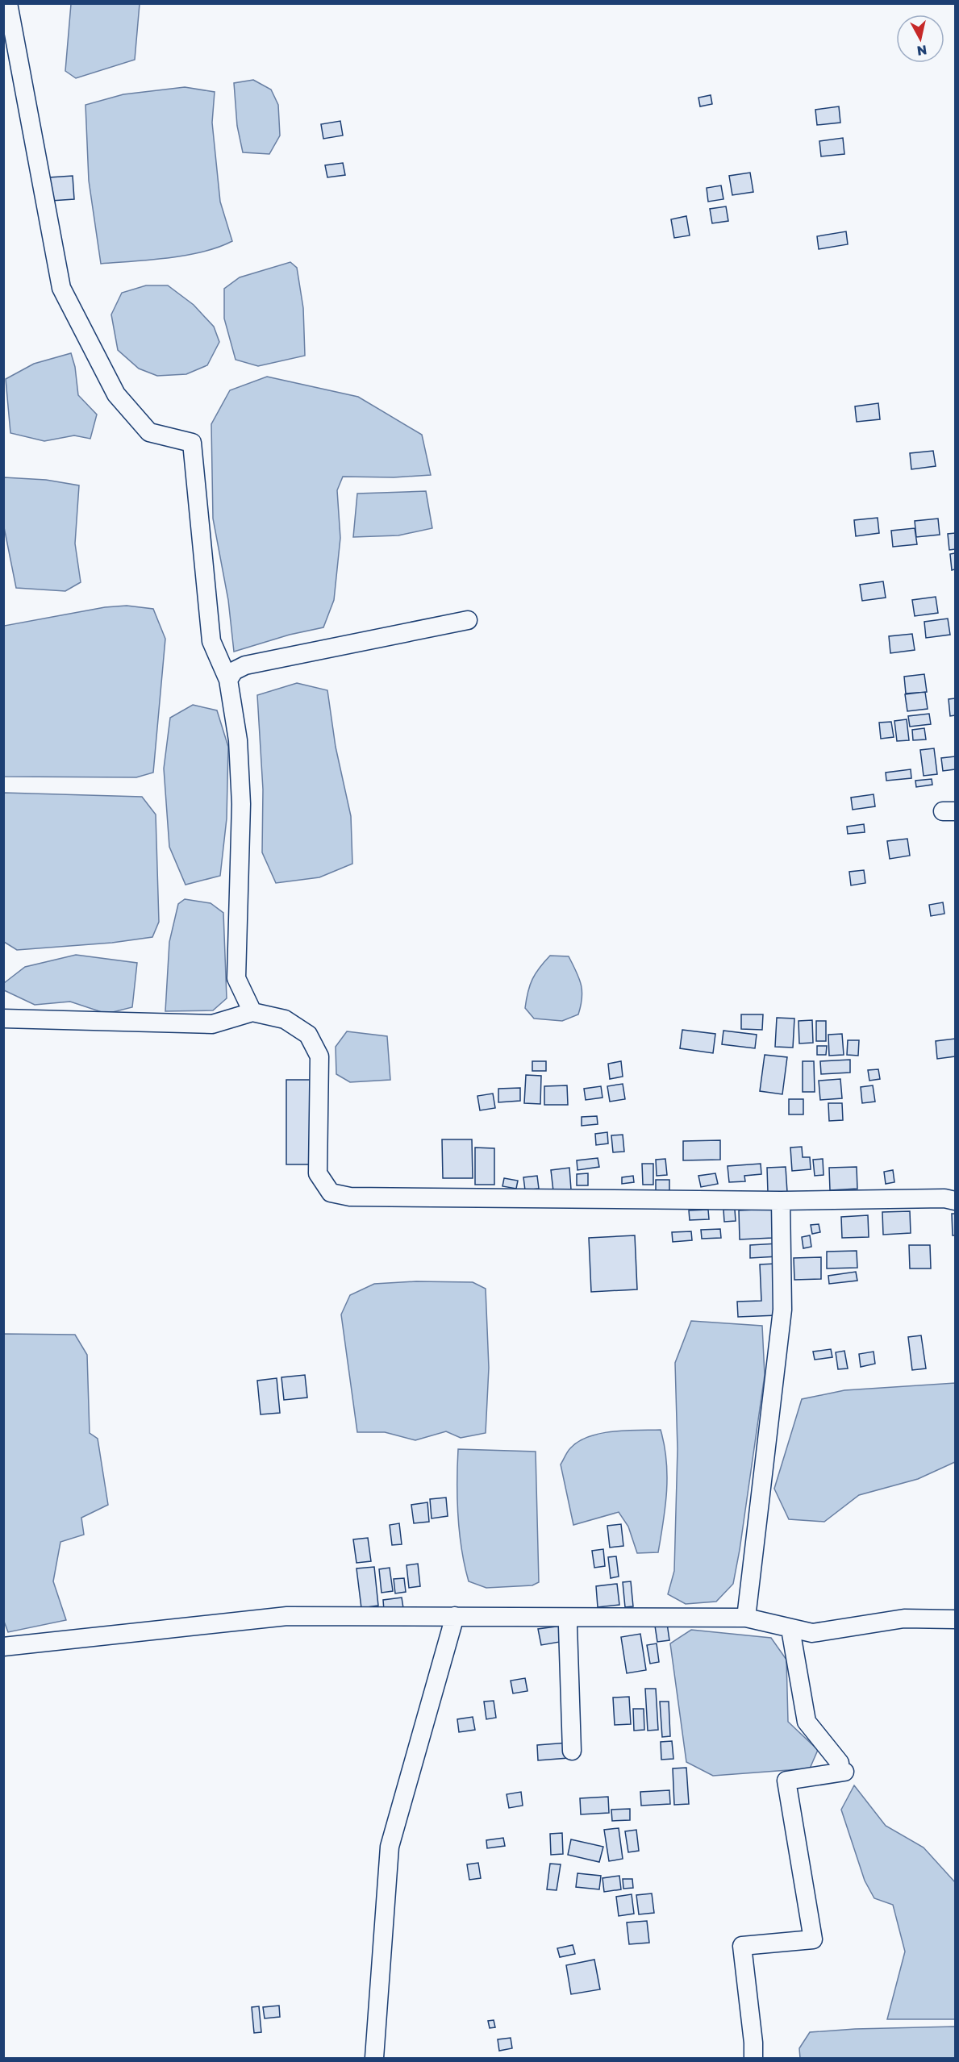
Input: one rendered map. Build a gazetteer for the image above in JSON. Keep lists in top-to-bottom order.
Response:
{
  "north": "bottom"
}
